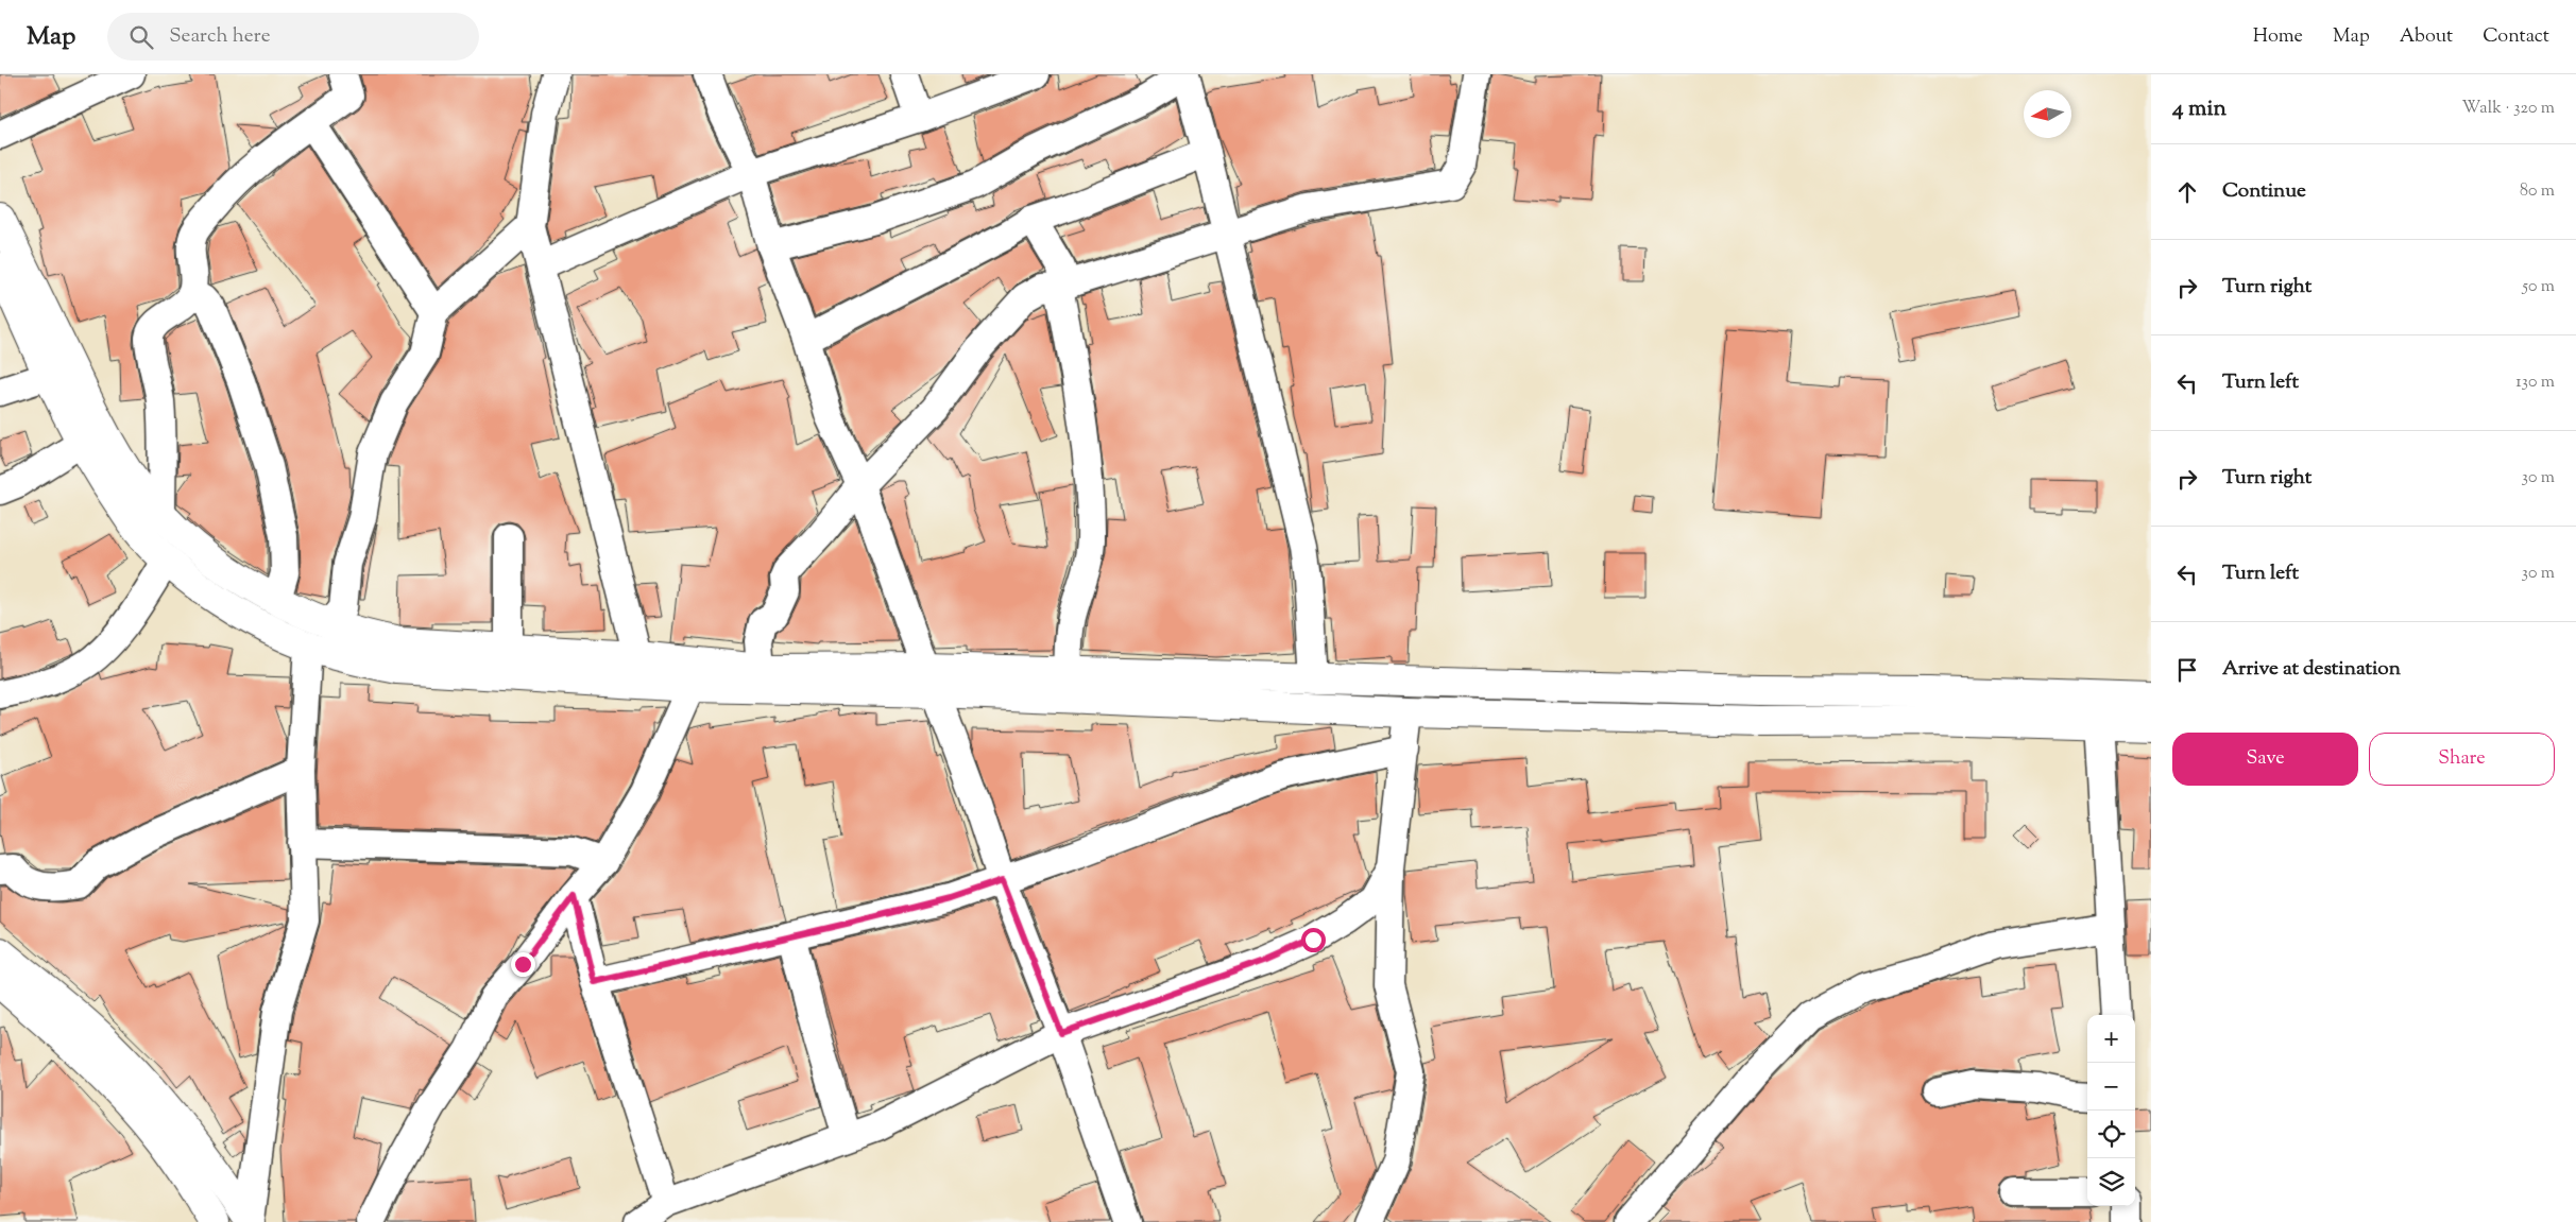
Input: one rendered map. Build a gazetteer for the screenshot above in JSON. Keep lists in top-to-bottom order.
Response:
{
  "north": "left",
  "page": {
    "header": "Map",
    "search": "Search here",
    "nav": [
      "Home",
      "Map",
      "About",
      "Contact"
    ],
    "heading": ["4 min", "Walk · 320 m"],
    "list": [
      ["Continue", "80 m"],
      ["Turn right", "50 m"],
      ["Turn left", "130 m"],
      ["Turn right", "30 m"],
      ["Turn left", "30 m"],
      "Arrive at destination"
    ],
    "buttons": ["Save", "Share"],
    "map_buttons": ["+", "−"]
  }
}
